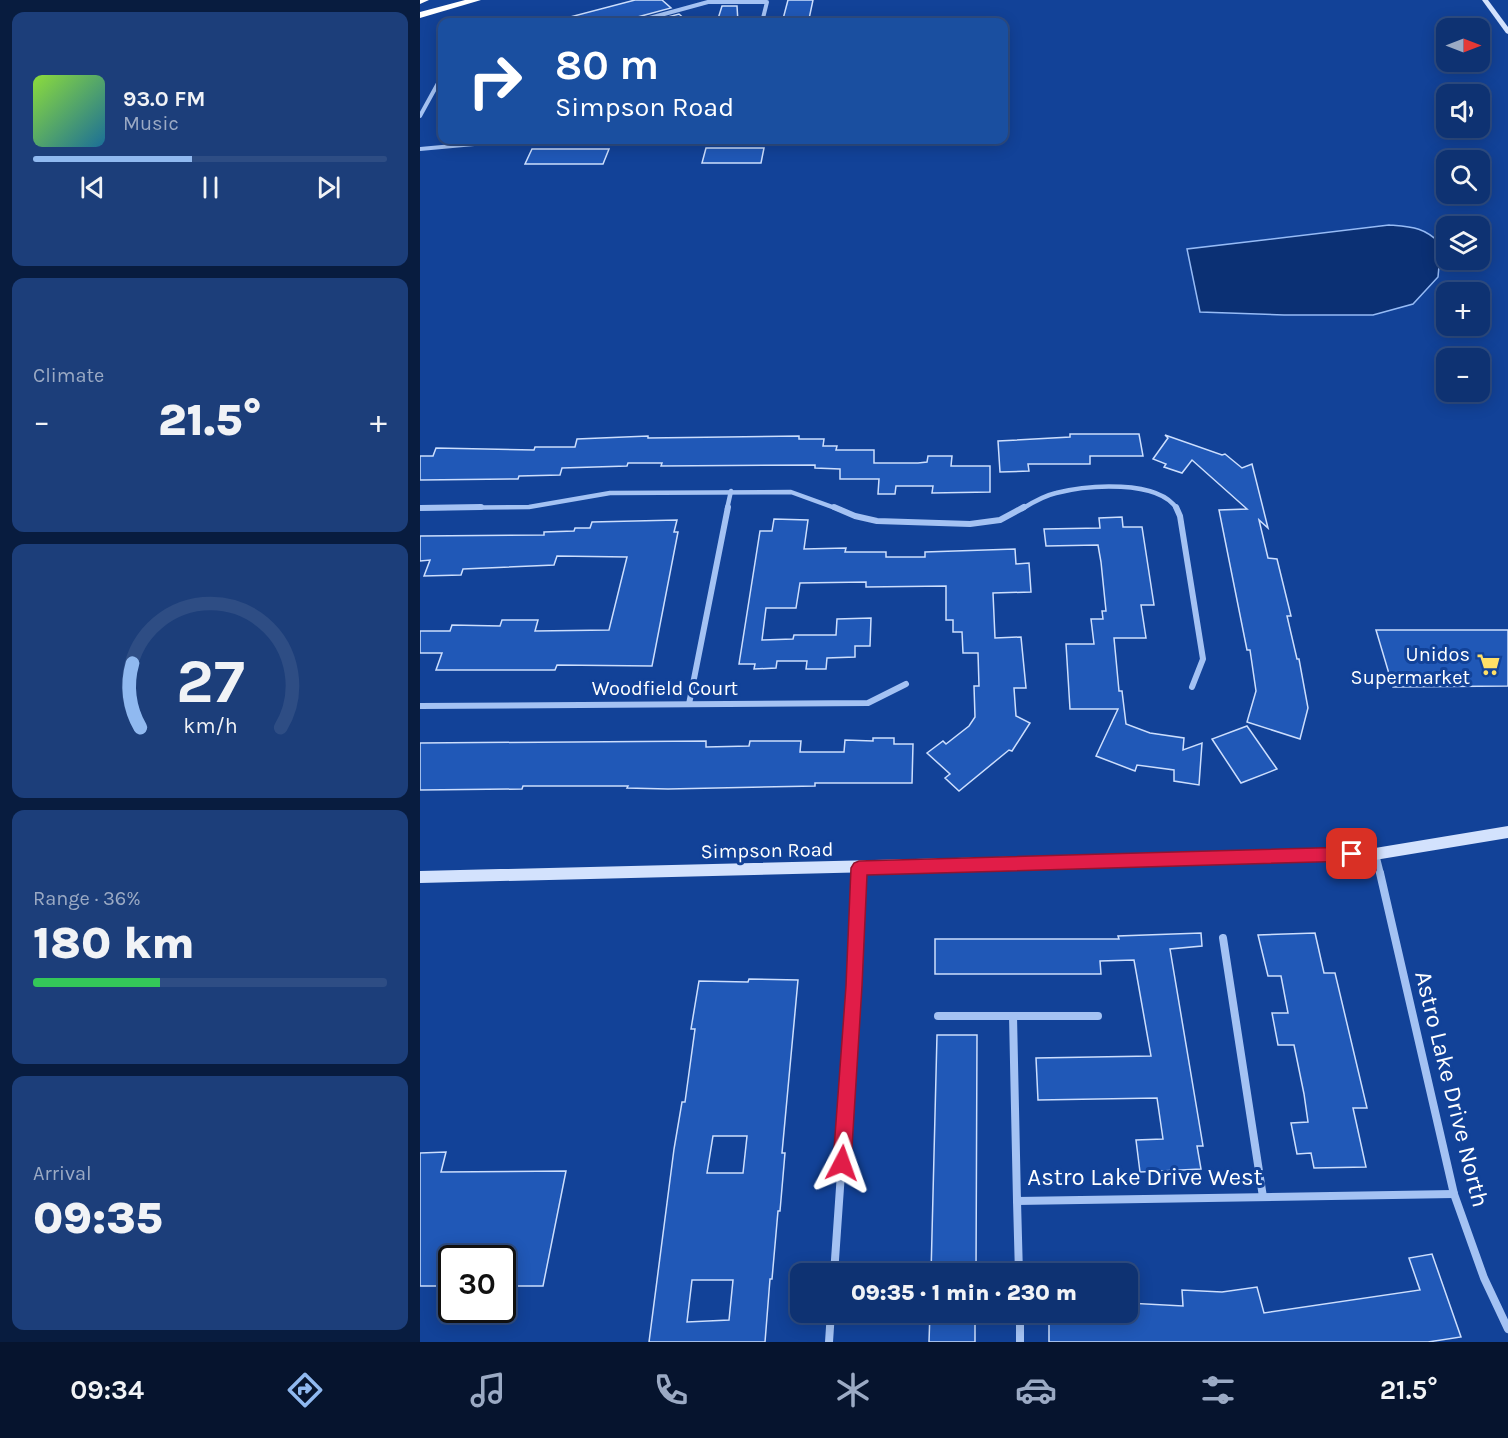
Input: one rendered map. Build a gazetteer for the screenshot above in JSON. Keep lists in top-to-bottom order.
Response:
{
  "streets": {
    "main road": ["Simpson Road"],
    "street": ["Woodfield Court", "Astro Lake Drive North", "Astro Lake Drive West"]
  },
  "crossings": [
    ["Simpson Road", "Astro Lake Drive North"],
    ["Astro Lake Drive North", "Astro Lake Drive West"]
  ],
  "places": {
    "supermarket": ["Unidos Supermarket"]
  },
  "north": "right",
  "page": {
    "map_buttons": ["+", "−"],
    "turn": ["80 m", "Simpson Road"],
    "song": ["93.0 FM", "Music"],
    "tile": [
      "Climate",
      ["Range · 36%", "180 km"],
      ["Arrival", "09:35"]
    ],
    "heat": ["−", "21.5°", "+"],
    "limit": "30",
    "trip": "09:35 · 1 min · 230 m",
    "tabs": ["09:34", "21.5°"],
    "gauge": ["27", "km/h"]
  }
}
